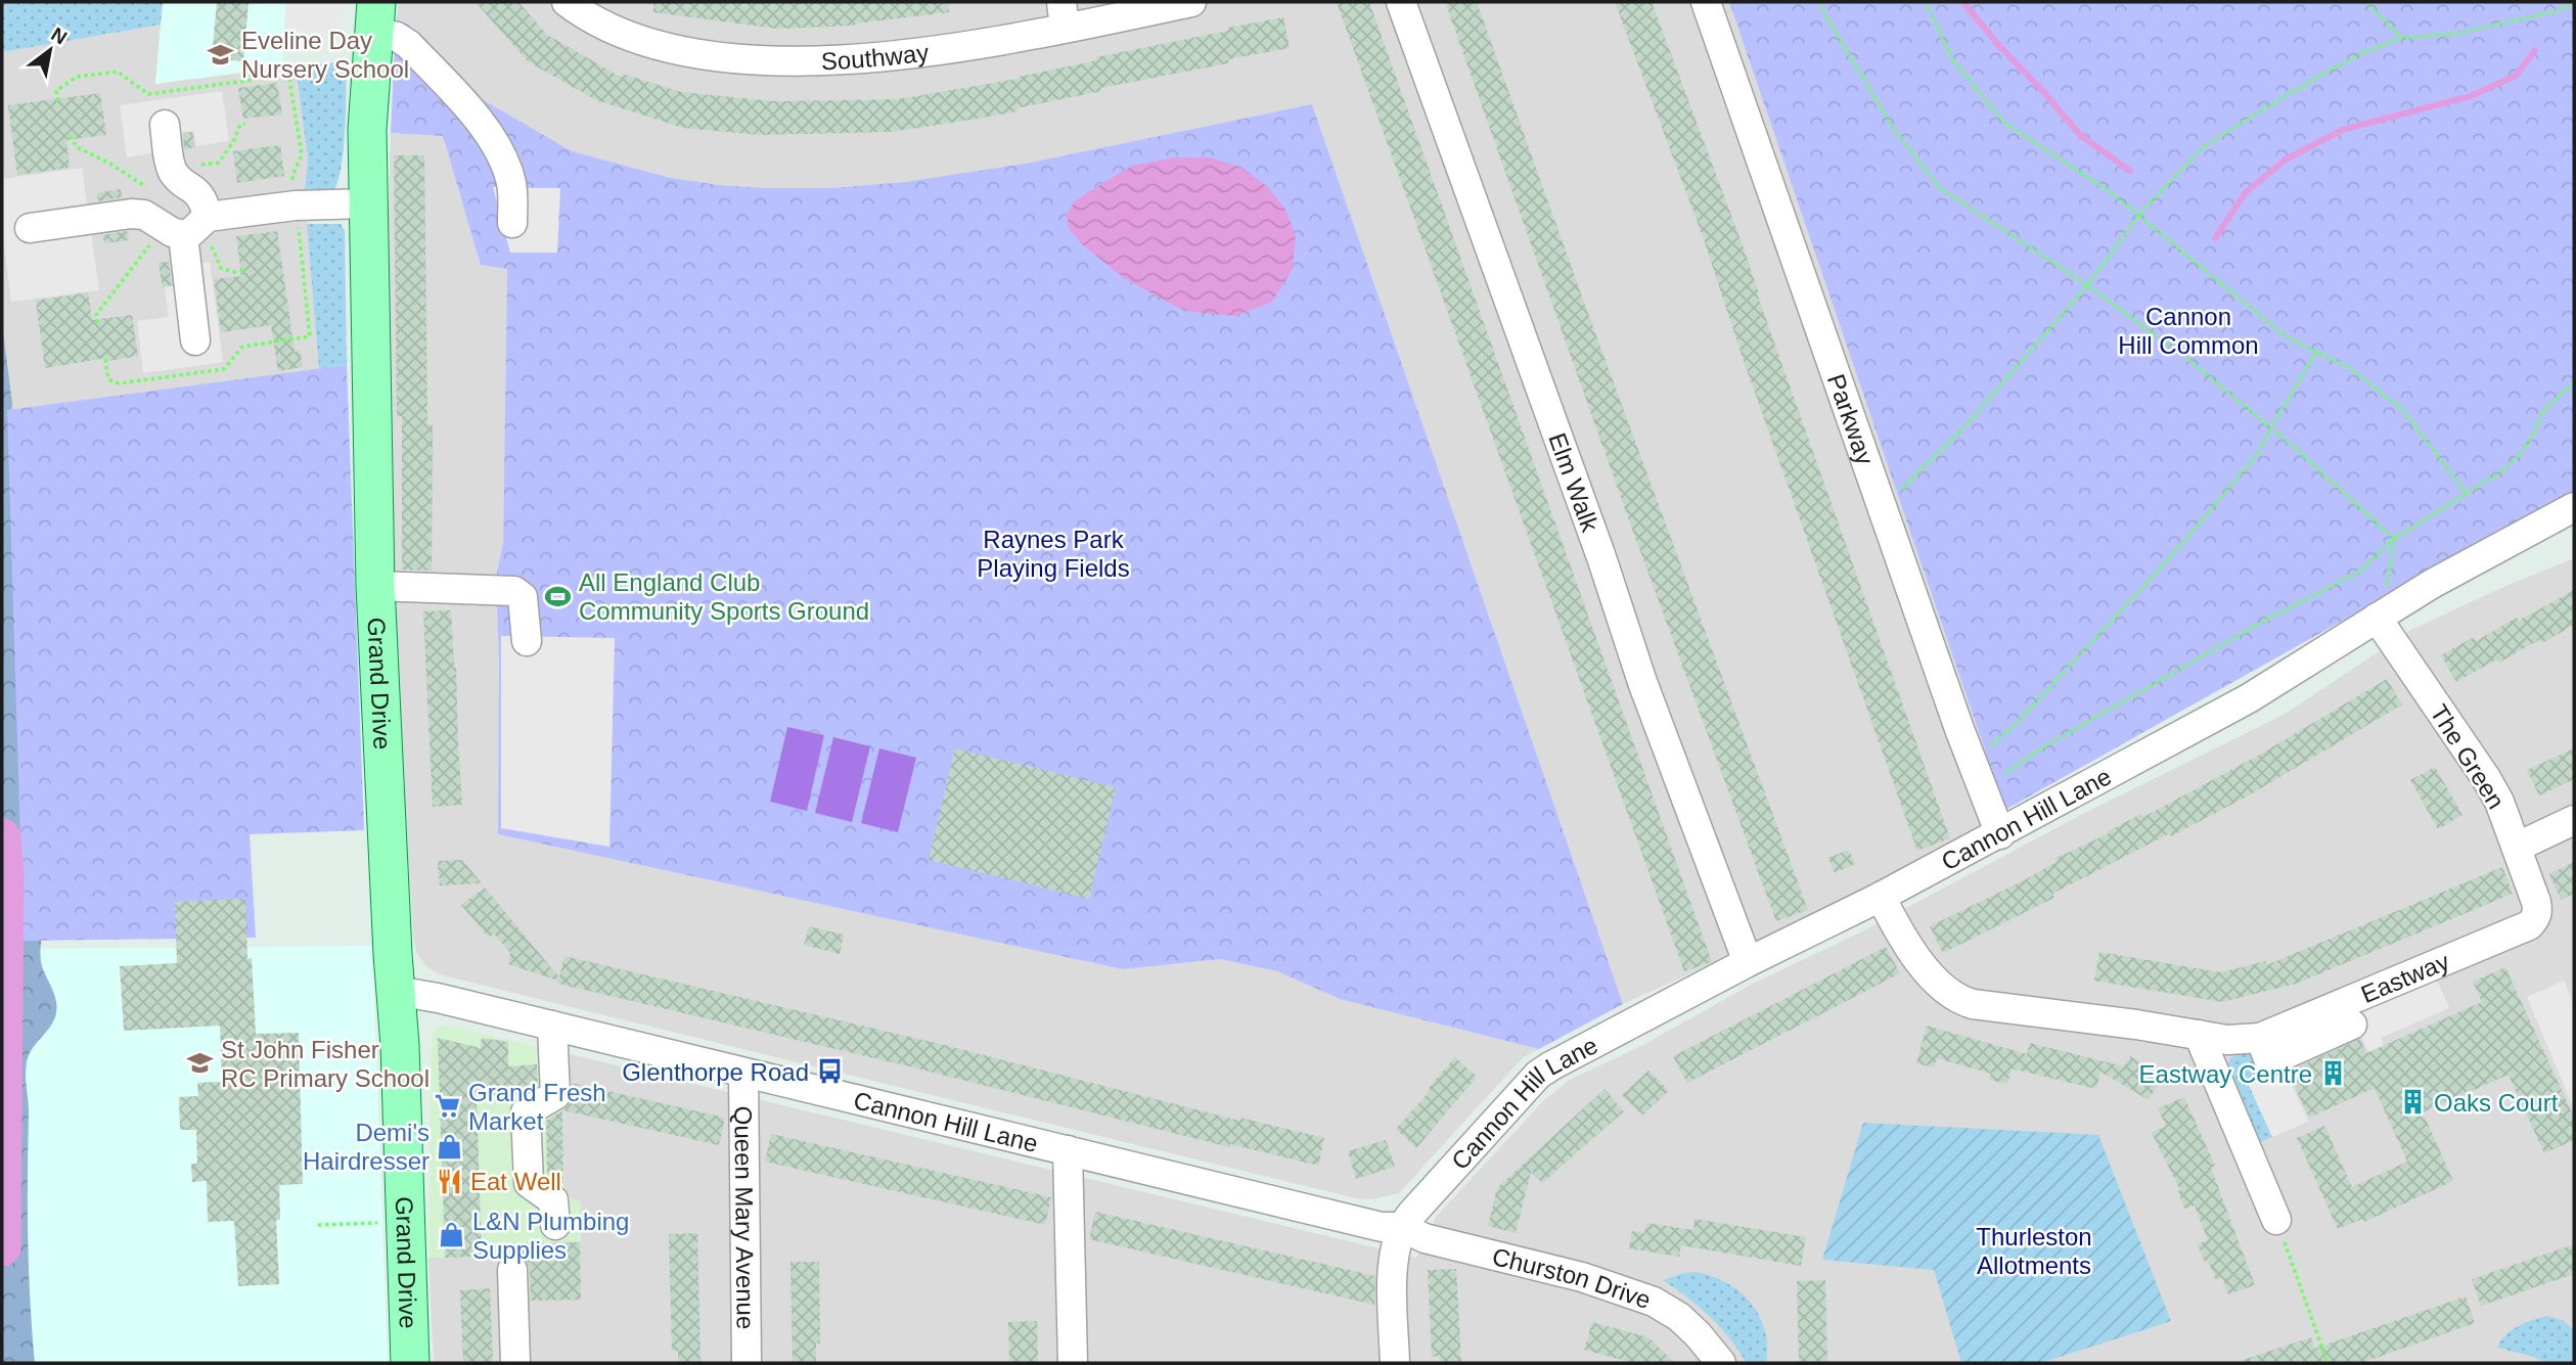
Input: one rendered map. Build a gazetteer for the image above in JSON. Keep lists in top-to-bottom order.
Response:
{
  "streets": {
    "main road": ["Grand Drive"],
    "street": [
      "Southway",
      "Parkway",
      "Elm Walk",
      "The Green",
      "Cannon Hill Lane",
      "Eastway",
      "Queen Mary Avenue",
      "Churston Drive"
    ]
  },
  "crossings": [
    ["Parkway", "Cannon Hill Lane"],
    ["Elm Walk", "Cannon Hill Lane"],
    ["Grand Drive", "Cannon Hill Lane"],
    ["The Green", "Cannon Hill Lane"],
    ["The Green", "Eastway"],
    ["Cannon Hill Lane", "Eastway"],
    ["Cannon Hill Lane", "Queen Mary Avenue"],
    ["Cannon Hill Lane", "Churston Drive"]
  ],
  "parks": ["Cannon Hill Common", "Raynes Park Playing Fields", "Thurleston Allotments"],
  "places": {
    "school or university": ["Eveline Day Nursery School", "St John Fisher RC Primary School"],
    "sports": ["All England Club Community Sports Ground"],
    "bus stop": ["Glenthorpe Road"],
    "building": ["Eastway Centre", "Oaks Court"],
    "supermarket": ["Grand Fresh Market"],
    "shop": ["Demi's Hairdresser", "L&N Plumbing Supplies"],
    "restaurant": ["Eat Well"]
  },
  "north": "top right"
}
